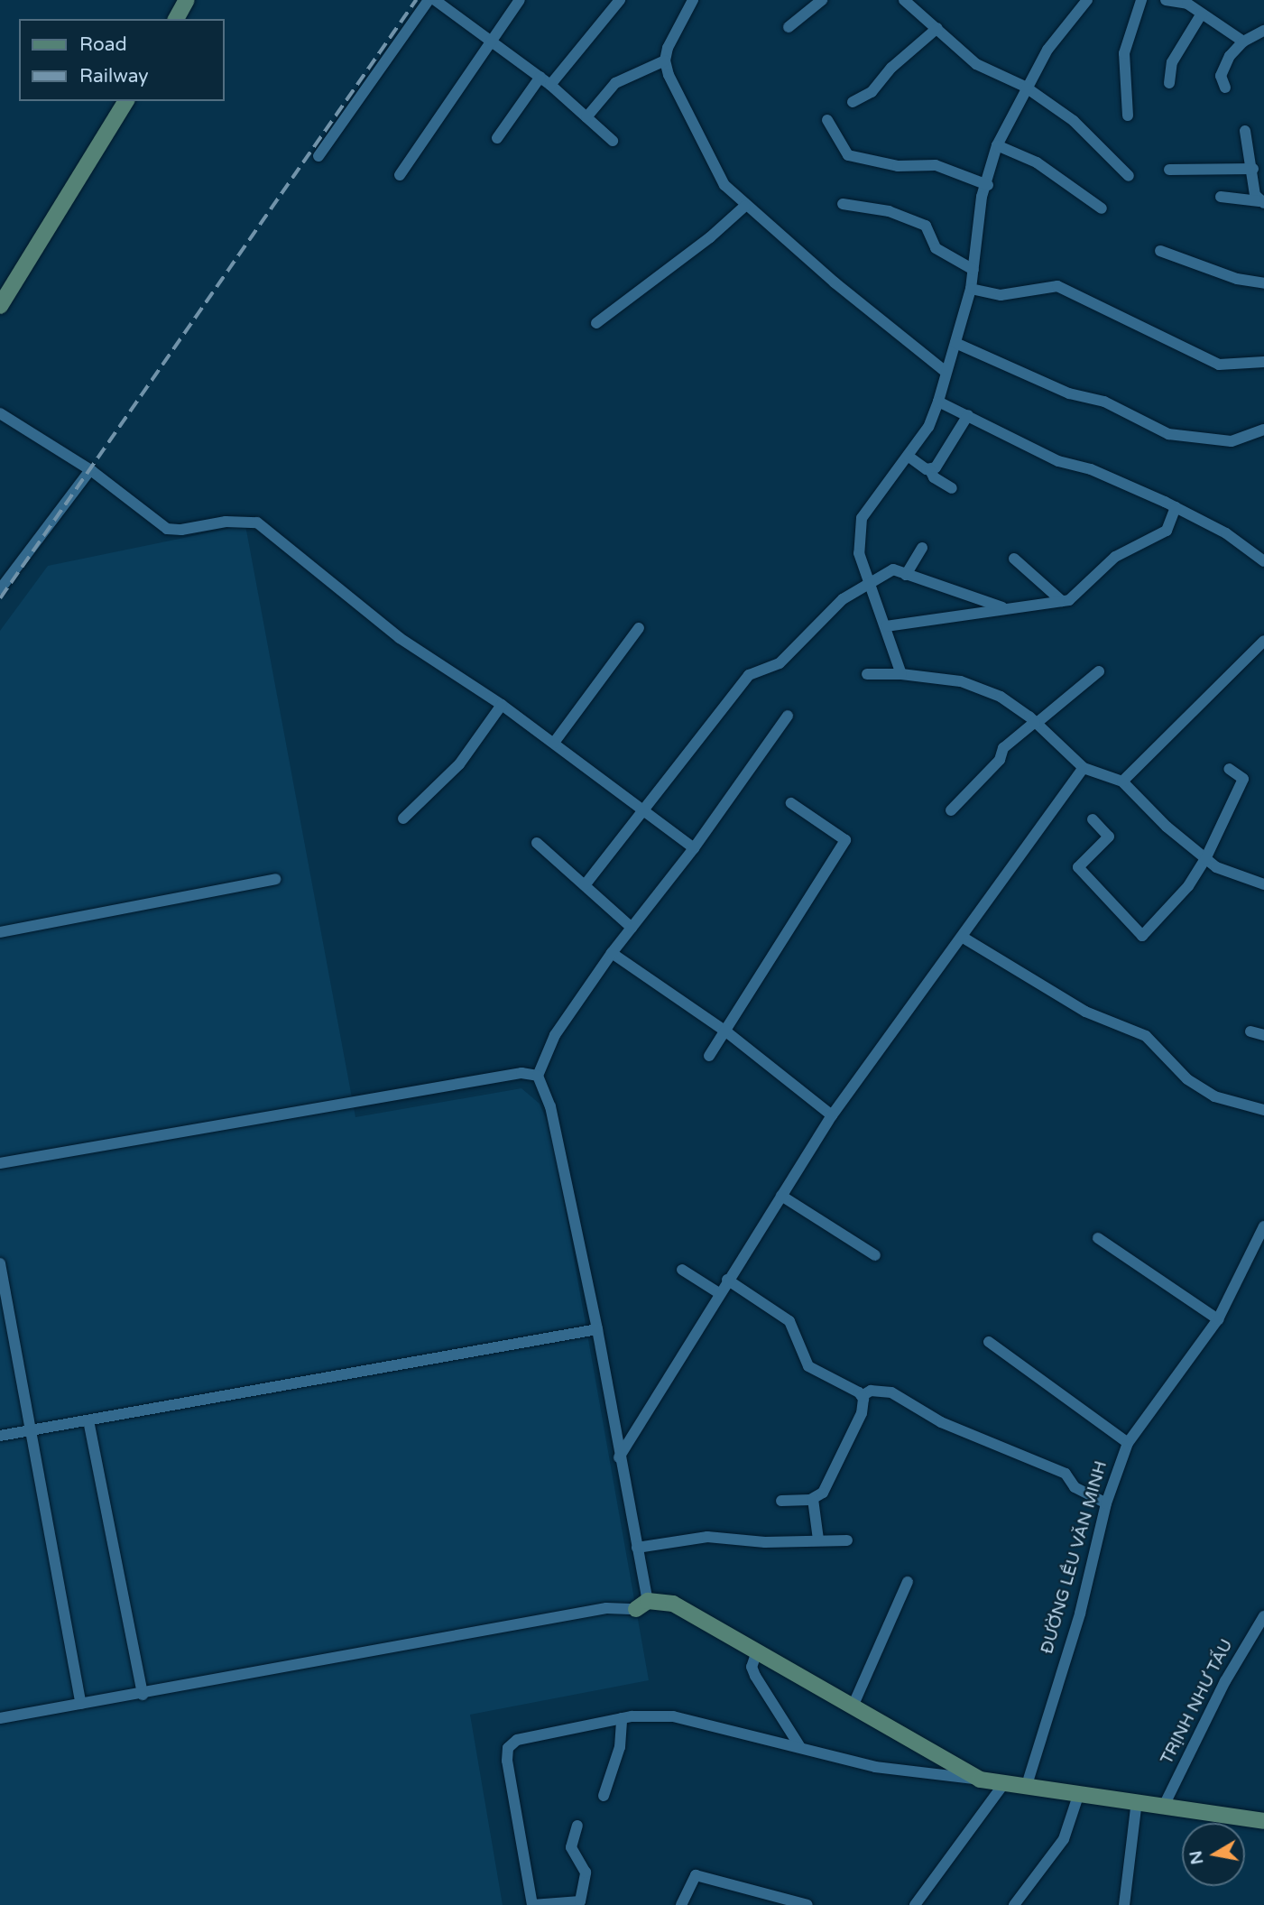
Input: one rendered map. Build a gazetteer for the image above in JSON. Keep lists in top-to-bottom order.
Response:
{
  "streets": {
    "street": ["ĐƯỜNG LỀU VĂN MINH", "TRỊNH NHƯ TẤU"]
  },
  "legend": ["Road", "Railway"],
  "north": "left"
}
